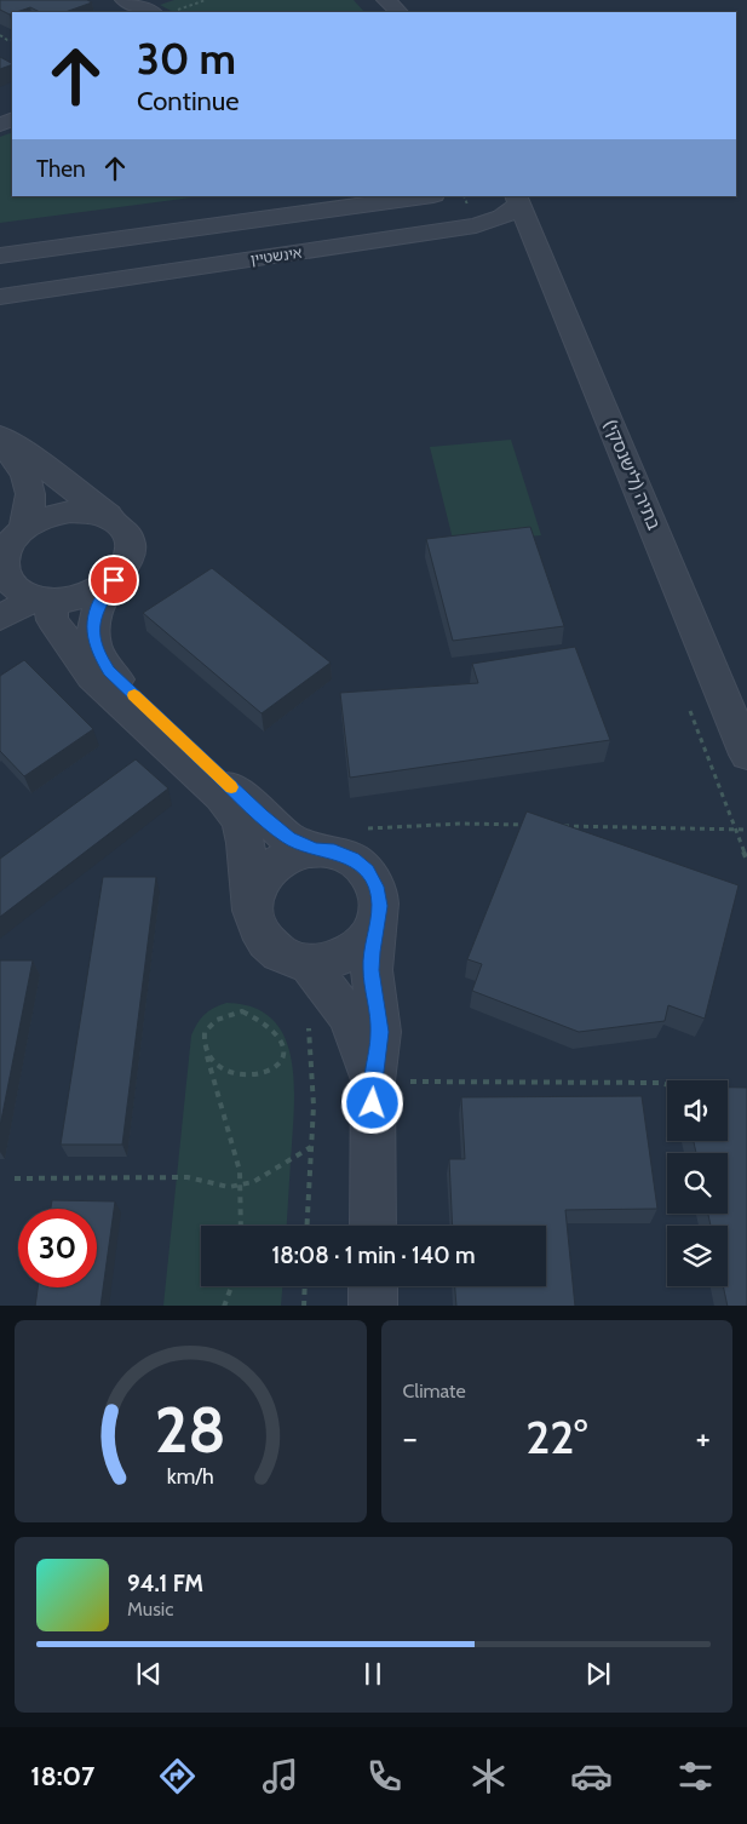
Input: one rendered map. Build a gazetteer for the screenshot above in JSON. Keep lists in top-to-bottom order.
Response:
{
  "streets": {
    "street": ["אינשטיין", "בתיה (לישנסקי)"]
  },
  "crossings": [
    ["אינשטיין", "בתיה (לישנסקי)"]
  ],
  "page": {
    "turn": ["30 m", "Continue"],
    "then": "Then",
    "limit": "30",
    "trip": "18:08 · 1 min · 140 m",
    "tile": "Climate",
    "heat": ["−", "22°", "+"],
    "song": ["94.1 FM", "Music"],
    "tabs": "18:07",
    "gauge": ["28", "km/h"]
  }
}
